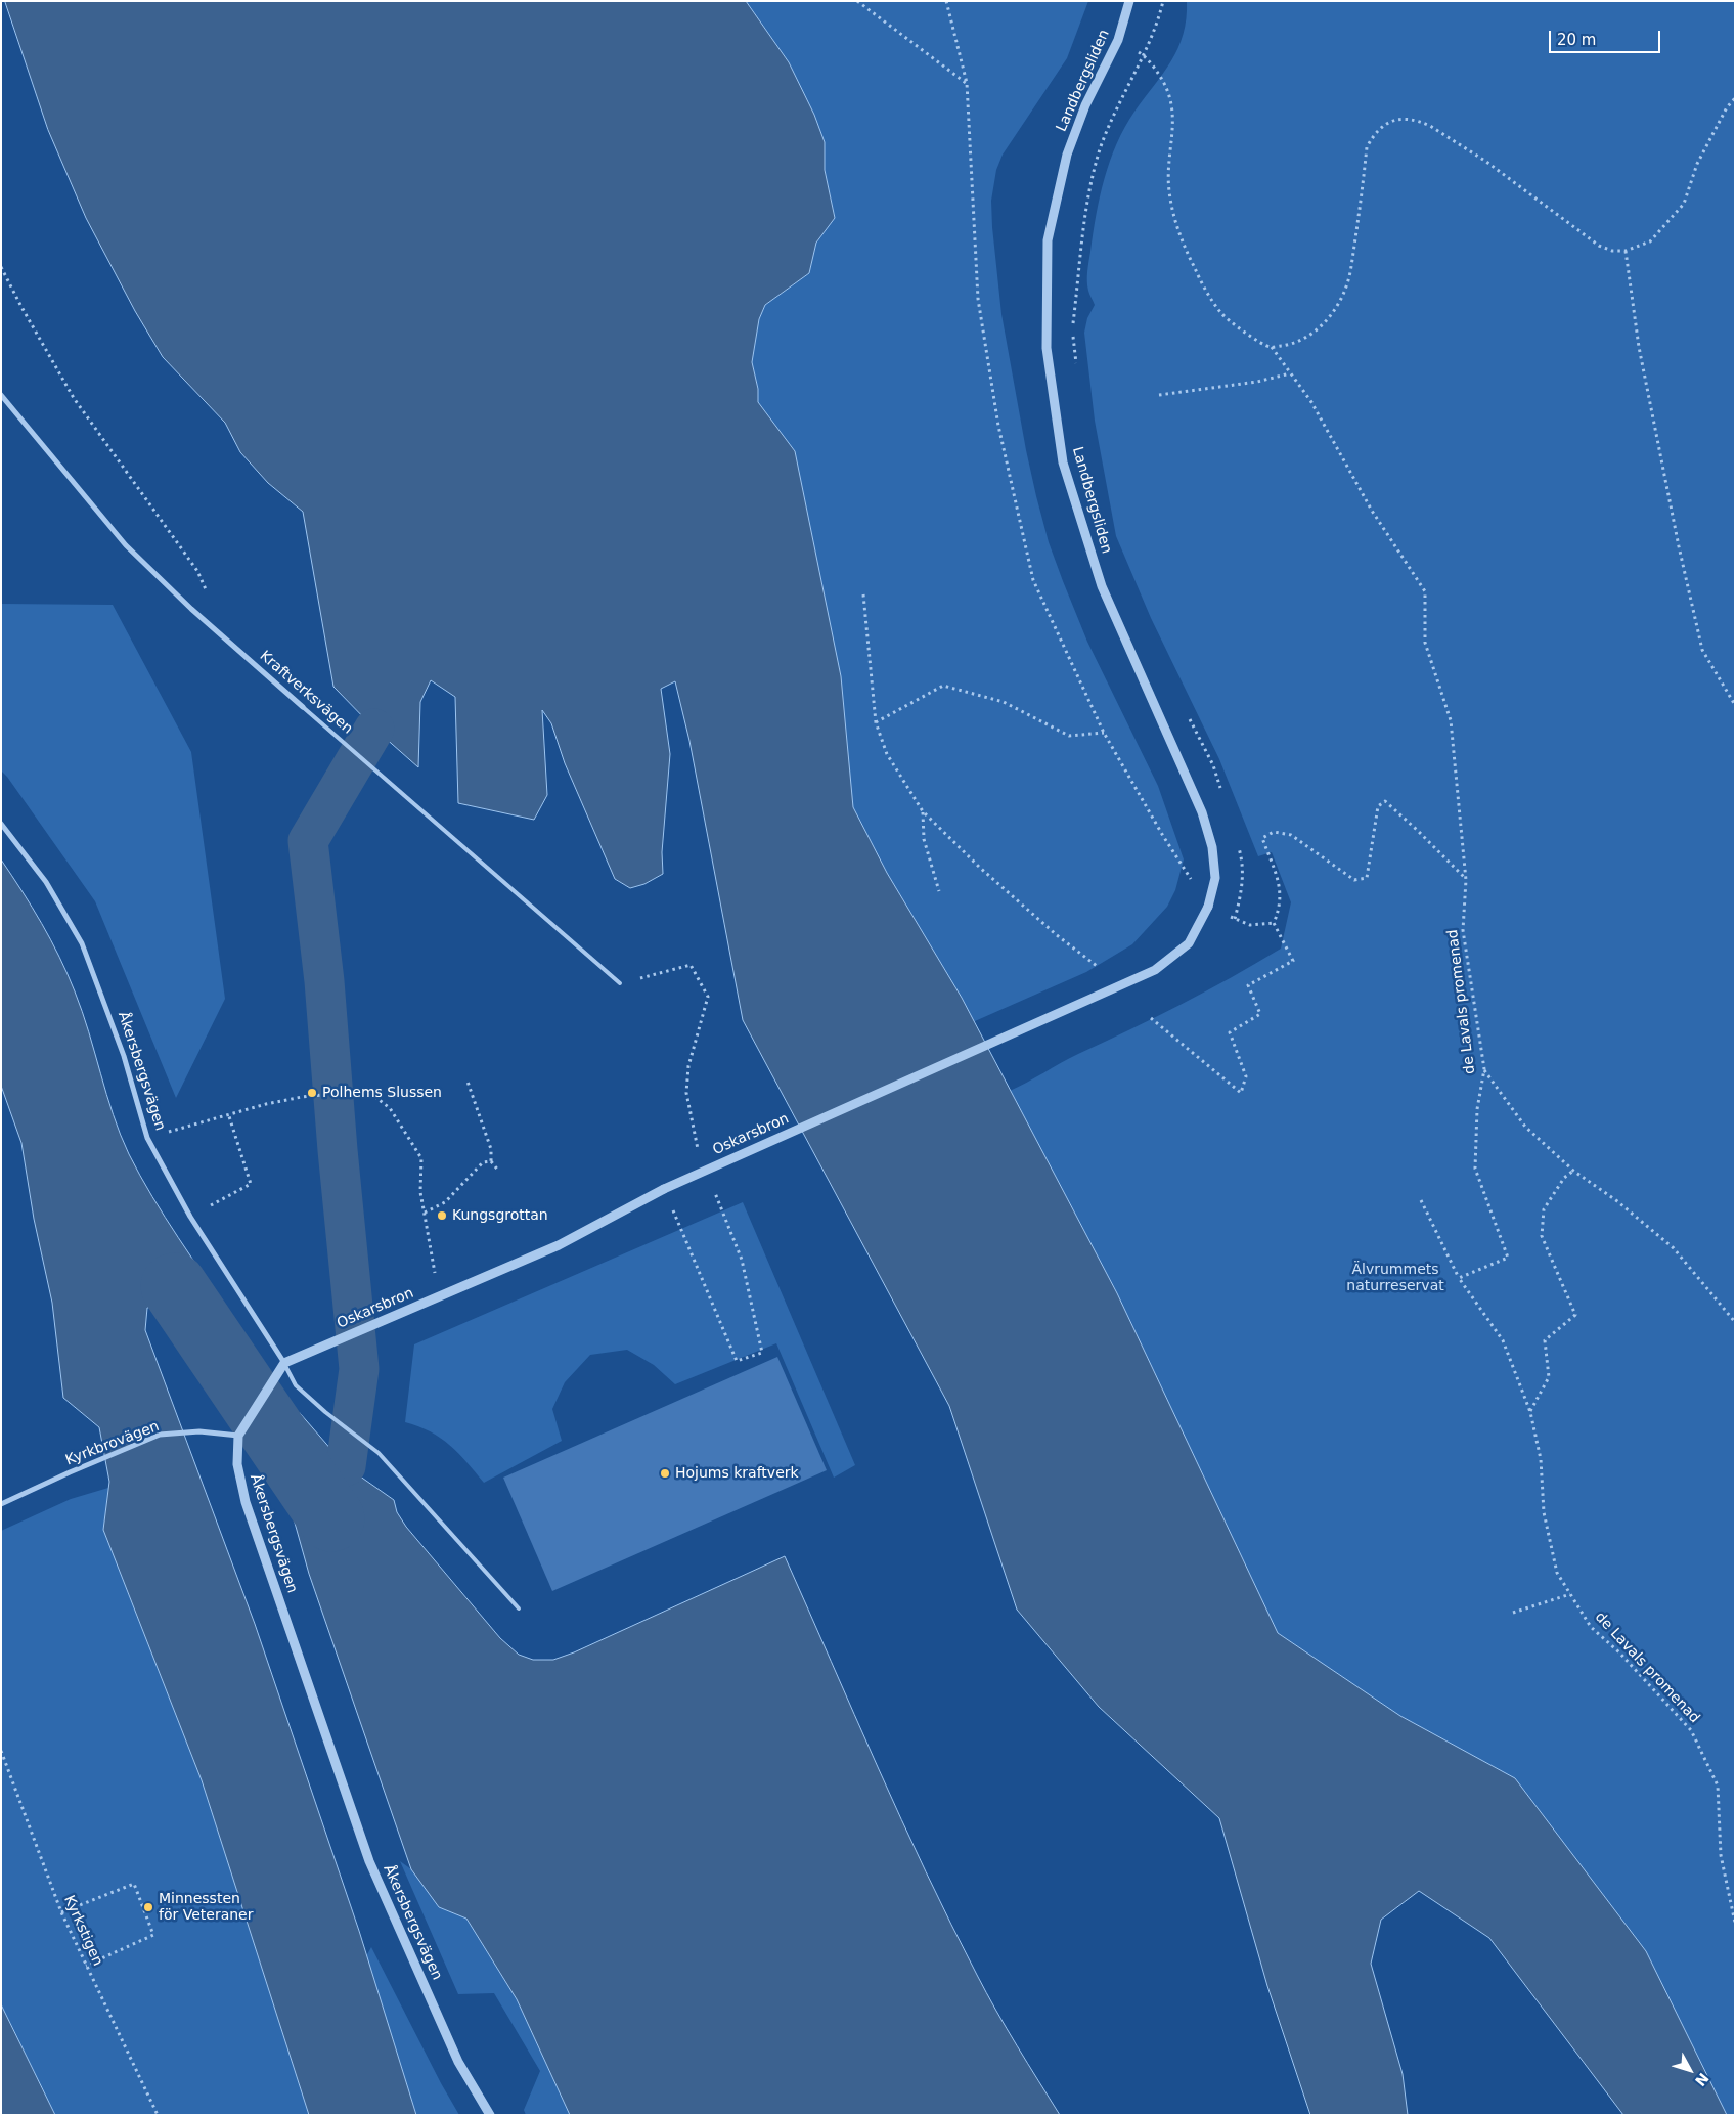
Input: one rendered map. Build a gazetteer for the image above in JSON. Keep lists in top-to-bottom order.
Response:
{
  "streets": {
    "street": [
      "Landbergsliden",
      "Kraftverksvägen",
      "Åkersbergsvägen",
      "Oskarsbron",
      "Kyrkbrovägen"
    ],
    "path": ["de Lavals promenad", "Kyrkstigen"]
  },
  "crossings": [
    ["Landbergsliden", "Oskarsbron"],
    ["Åkersbergsvägen", "Oskarsbron"],
    ["Åkersbergsvägen", "Kyrkbrovägen"]
  ],
  "parks": ["Älvrummets naturreservat"],
  "places": [
    "Polhems Slussen",
    "Kungsgrottan",
    "Hojums kraftverk",
    "Minnessten för Veteraner"
  ],
  "scale_bar": "20 m",
  "north": "bottom right"
}
